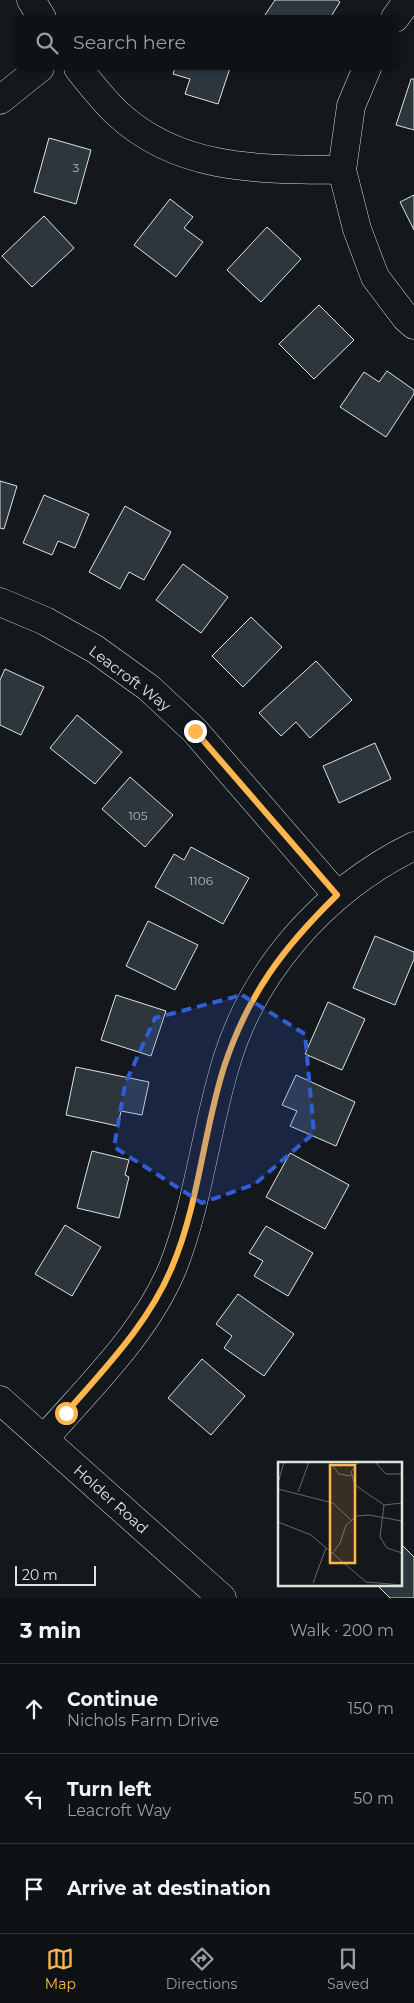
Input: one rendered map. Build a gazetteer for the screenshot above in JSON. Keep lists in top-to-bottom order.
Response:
{
  "streets": {
    "street": ["Leacroft Way", "Holder Road"]
  },
  "house_numbers": ["3", "105", "1106"],
  "scale_bar": "20 m",
  "page": {
    "search": "Search here",
    "scale": "20 m",
    "heading": ["3 min", "Walk · 200 m"],
    "list": [
      ["Continue", "Nichols Farm Drive", "150 m"],
      ["Turn left", "Leacroft Way", "50 m"],
      "Arrive at destination"
    ],
    "nav": ["Map", "Directions", "Saved"]
  }
}
